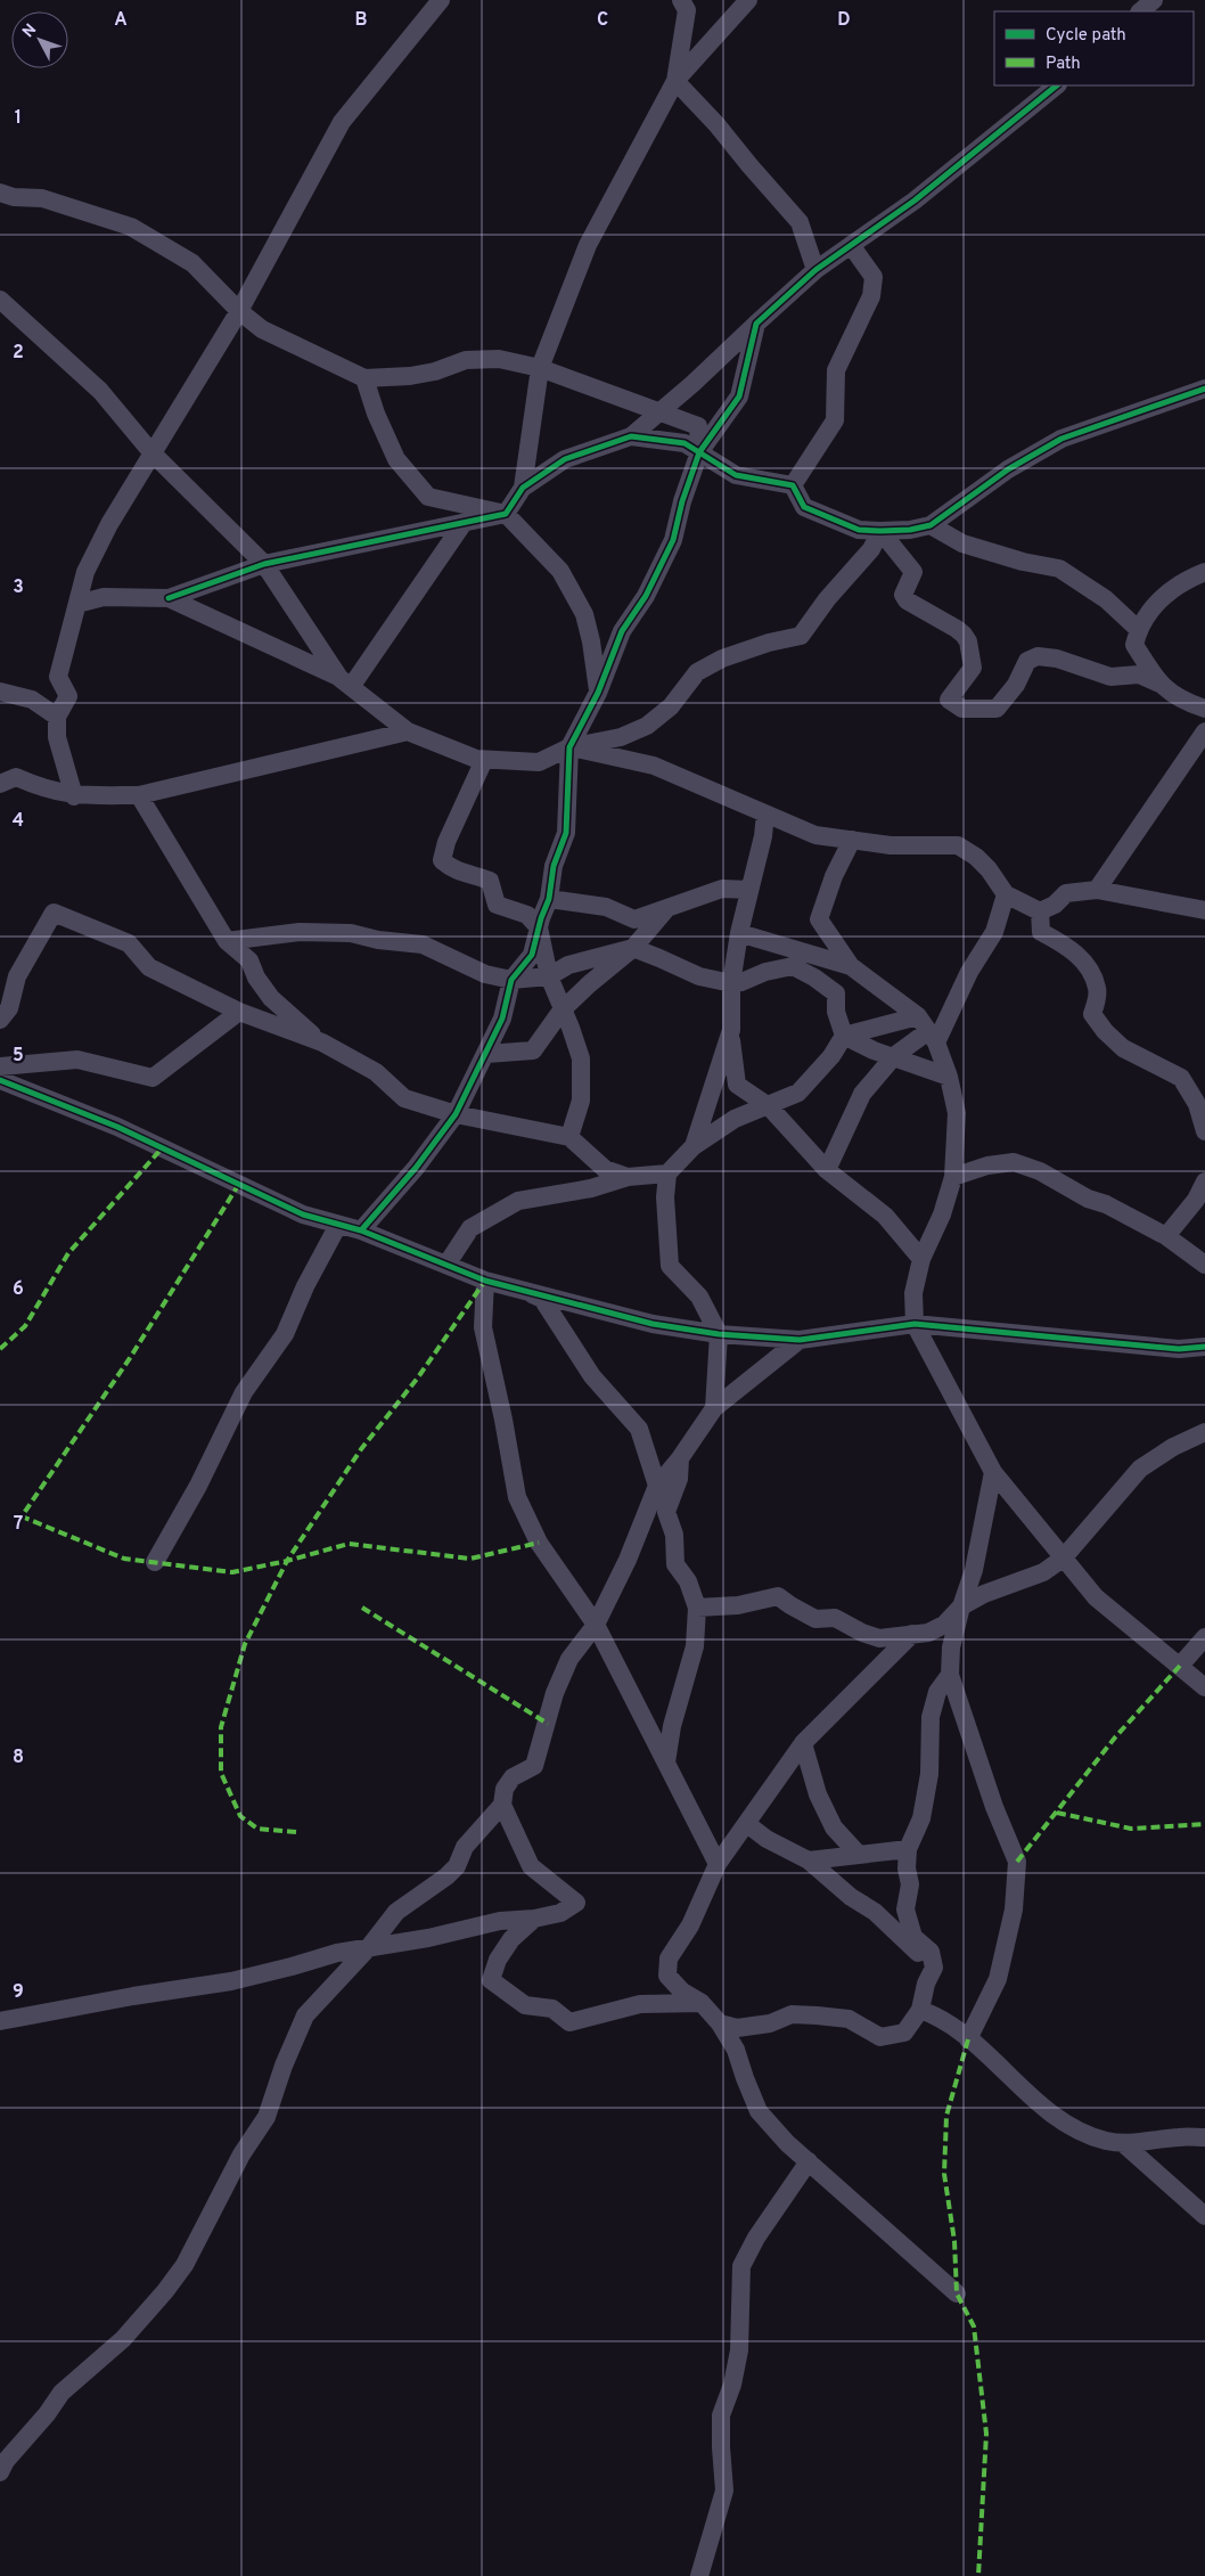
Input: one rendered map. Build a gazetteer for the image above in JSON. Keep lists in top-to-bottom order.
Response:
{
  "legend": ["Cycle path", "Path"],
  "north": "top left",
  "grid": {
    "columns": [
      "A",
      "B",
      "C",
      "D"
    ],
    "rows": [
      "1",
      "2",
      "3",
      "4",
      "5",
      "6",
      "7",
      "8",
      "9"
    ]
  }
}
